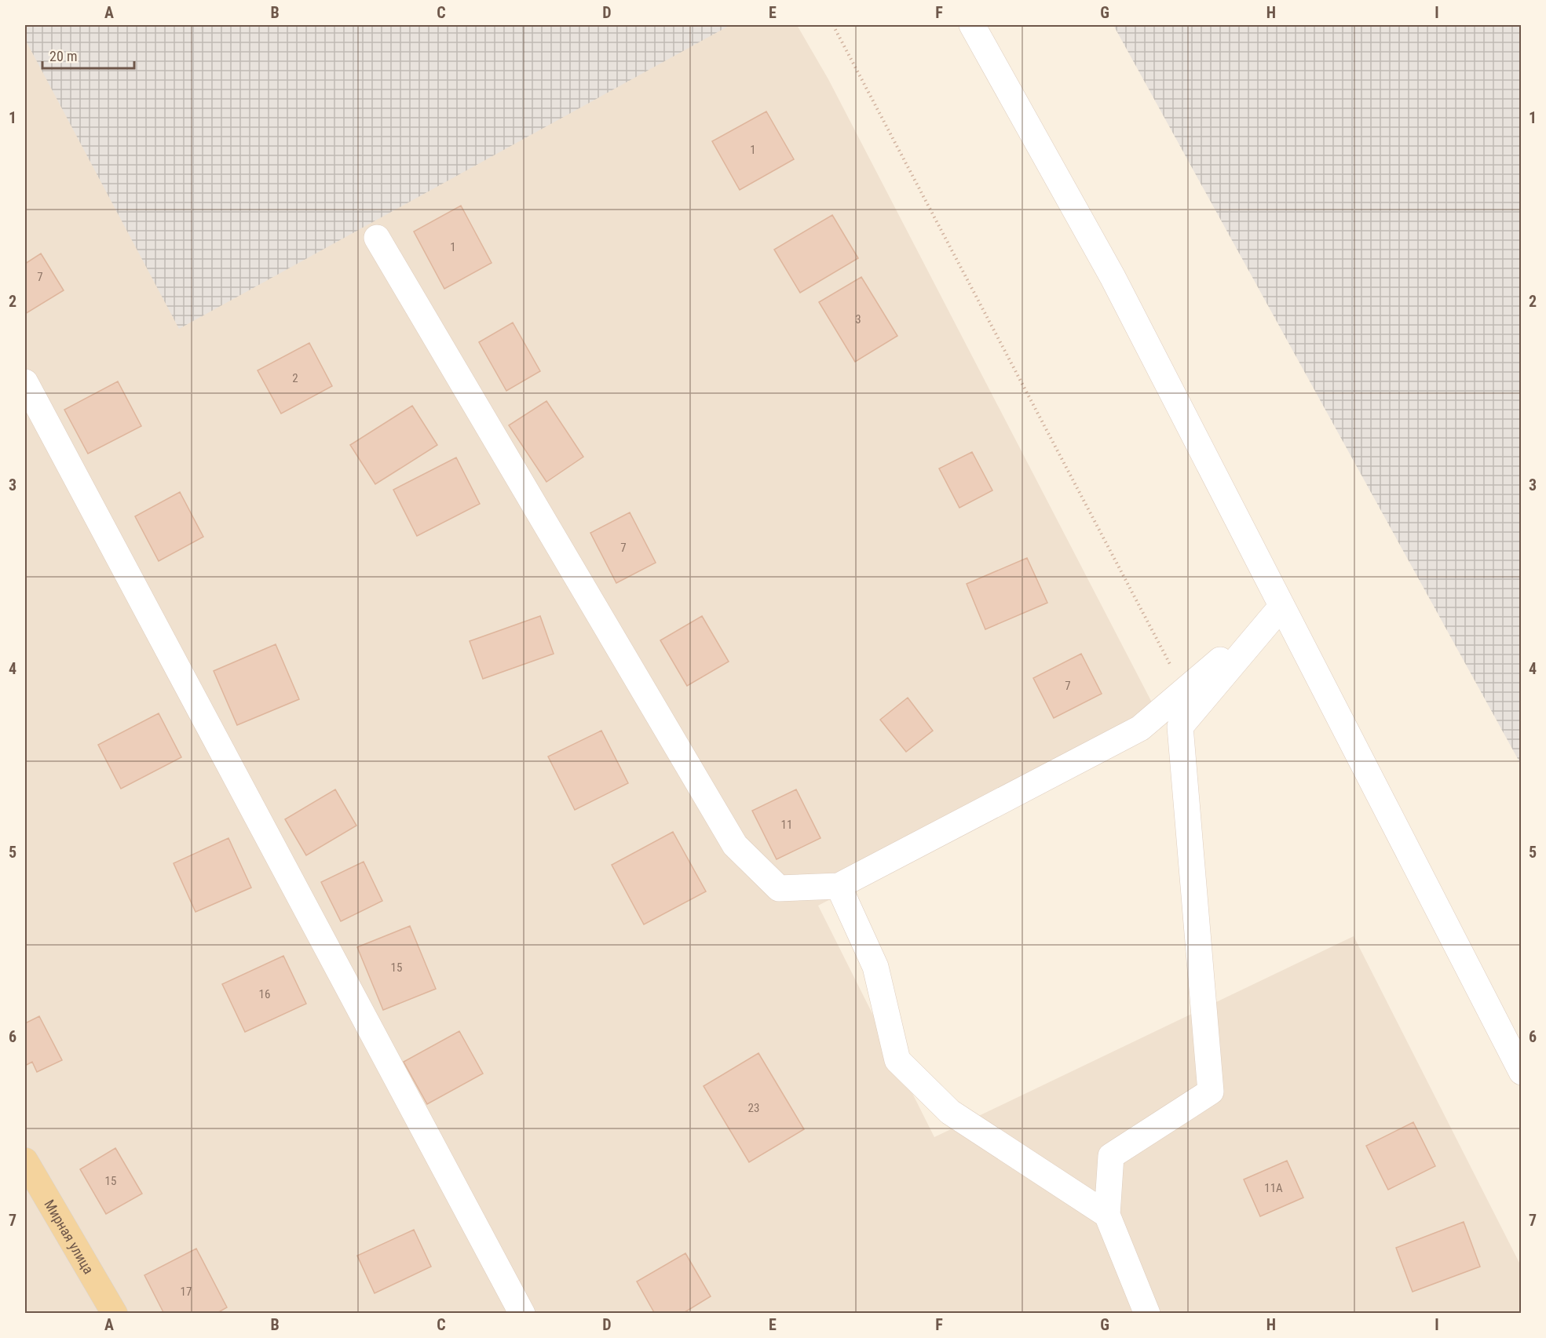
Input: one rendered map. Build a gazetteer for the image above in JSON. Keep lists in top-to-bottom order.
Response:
{
  "streets": {
    "main road": ["Мирная улица"]
  },
  "house_numbers": [
    "1",
    "1",
    "7",
    "3",
    "2",
    "7",
    "7",
    "11",
    "15",
    "16",
    "23",
    "15",
    "11А",
    "17"
  ],
  "scale_bar": "20 m",
  "grid": {
    "columns": [
      "A",
      "B",
      "C",
      "D",
      "E",
      "F",
      "G",
      "H",
      "I"
    ],
    "rows": [
      "1",
      "2",
      "3",
      "4",
      "5",
      "6",
      "7"
    ]
  }
}
